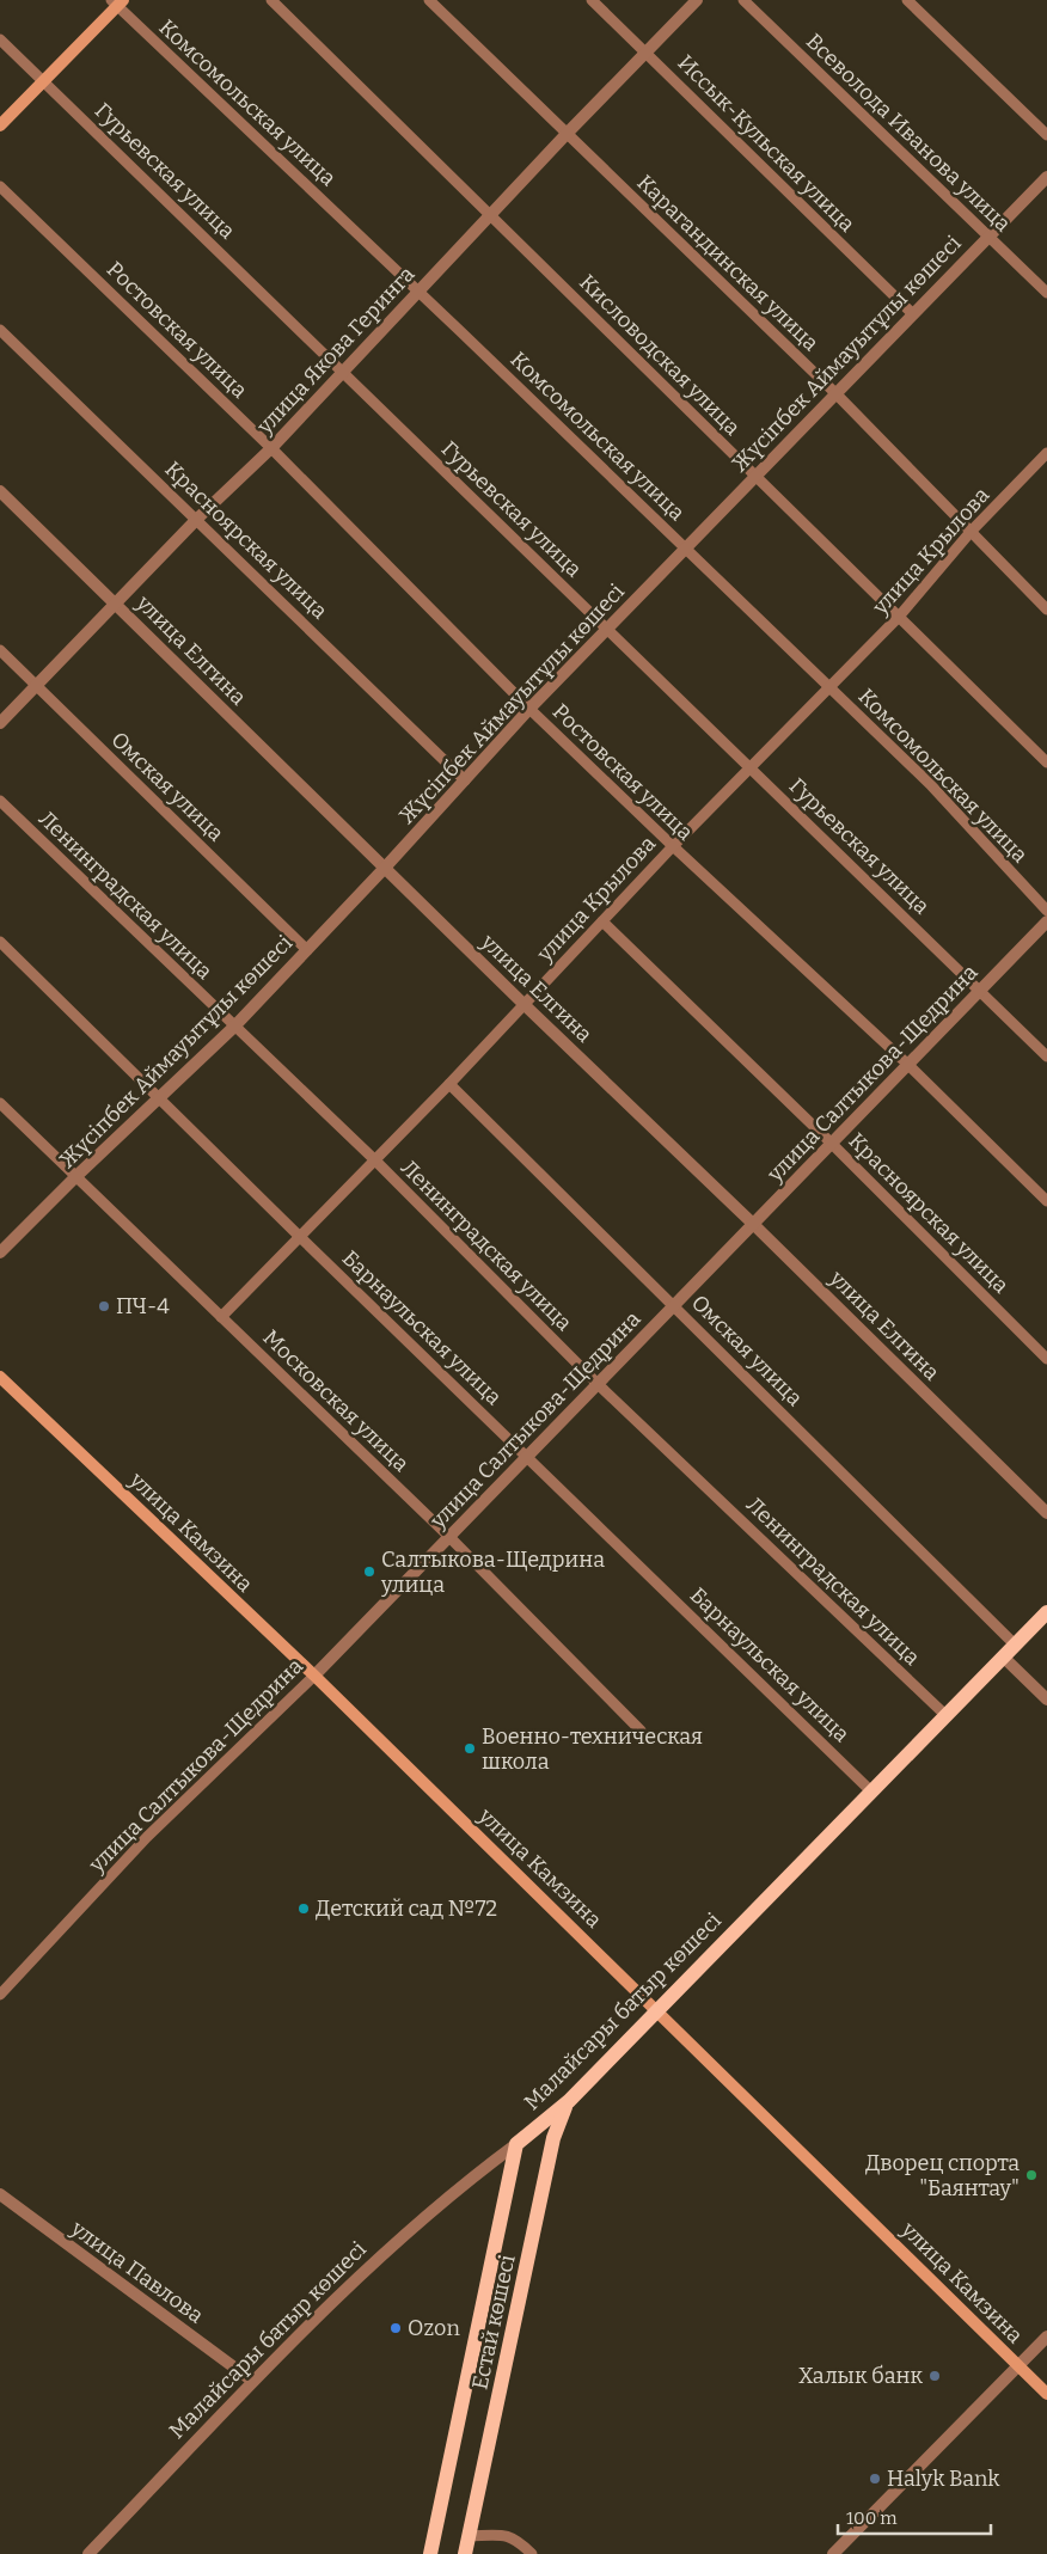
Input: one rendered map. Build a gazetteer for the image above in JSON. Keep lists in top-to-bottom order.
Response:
{
  "streets": {
    "main road": ["улица Камзина", "Малайсары батыр көшесі", "Естай көшесі"],
    "street": [
      "Комсомольская улица",
      "Всеволода Иванова улица",
      "Иссык-Кульская улица",
      "Гурьевская улица",
      "Карагандинская улица",
      "Ростовская улица",
      "улица Якова Геринга",
      "Жүсіпбек Аймауытұлы көшесі",
      "Кисловодская улица",
      "Красноярская улица",
      "улица Крылова",
      "улица Елгина",
      "Омская улица",
      "Ленинградская улица",
      "улица Салтыкова-Щедрина",
      "Барнаульская улица",
      "Московская улица",
      "улица Павлова"
    ]
  },
  "crossings": [
    ["Комсомольская улица", "улица Якова Геринга"],
    ["Комсомольская улица", "Жүсіпбек Аймауытұлы көшесі"],
    ["Комсомольская улица", "улица Крылова"],
    ["Всеволода Иванова улица", "Жүсіпбек Аймауытұлы көшесі"],
    ["Иссык-Кульская улица", "улица Якова Геринга"],
    ["Иссык-Кульская улица", "Жүсіпбек Аймауытұлы көшесі"],
    ["Гурьевская улица", "улица Якова Геринга"],
    ["Гурьевская улица", "Жүсіпбек Аймауытұлы көшесі"],
    ["Гурьевская улица", "улица Крылова"],
    ["Гурьевская улица", "улица Салтыкова-Щедрина"],
    ["Карагандинская улица", "улица Якова Геринга"],
    ["Карагандинская улица", "Жүсіпбек Аймауытұлы көшесі"],
    ["Карагандинская улица", "улица Крылова"],
    ["Ростовская улица", "улица Якова Геринга"],
    ["Ростовская улица", "Жүсіпбек Аймауытұлы көшесі"],
    ["Ростовская улица", "улица Крылова"],
    ["Ростовская улица", "улица Салтыкова-Щедрина"],
    ["улица Якова Геринга", "Кисловодская улица"],
    ["улица Якова Геринга", "Красноярская улица"],
    ["улица Якова Геринга", "улица Елгина"],
    ["улица Якова Геринга", "Омская улица"],
    ["Жүсіпбек Аймауытұлы көшесі", "Кисловодская улица"],
    ["Жүсіпбек Аймауытұлы көшесі", "Красноярская улица"],
    ["Жүсіпбек Аймауытұлы көшесі", "улица Елгина"],
    ["Жүсіпбек Аймауытұлы көшесі", "Омская улица"],
    ["Жүсіпбек Аймауытұлы көшесі", "Ленинградская улица"],
    ["Жүсіпбек Аймауытұлы көшесі", "Барнаульская улица"],
    ["Жүсіпбек Аймауытұлы көшесі", "Московская улица"],
    ["Кисловодская улица", "улица Крылова"],
    ["Красноярская улица", "улица Крылова"],
    ["Красноярская улица", "улица Салтыкова-Щедрина"],
    ["улица Крылова", "улица Елгина"],
    ["улица Крылова", "Омская улица"],
    ["улица Крылова", "Ленинградская улица"],
    ["улица Крылова", "Барнаульская улица"],
    ["улица Крылова", "Московская улица"],
    ["улица Елгина", "улица Салтыкова-Щедрина"],
    ["Омская улица", "улица Салтыкова-Щедрина"],
    ["Омская улица", "Малайсары батыр көшесі"],
    ["Ленинградская улица", "улица Салтыкова-Щедрина"],
    ["Ленинградская улица", "Малайсары батыр көшесі"],
    ["улица Салтыкова-Щедрина", "Барнаульская улица"],
    ["улица Салтыкова-Щедрина", "Московская улица"],
    ["улица Салтыкова-Щедрина", "улица Камзина"],
    ["Барнаульская улица", "Малайсары батыр көшесі"],
    ["улица Камзина", "Малайсары батыр көшесі"],
    ["Малайсары батыр көшесі", "улица Павлова"],
    ["Малайсары батыр көшесі", "Естай көшесі"]
  ],
  "places": [
    "ПЧ-4",
    "Салтыкова-Щедрина улица",
    "Военно-техническая школа",
    "Детский сад №72",
    "Дворец спорта \"Баянтау\"",
    "Ozon",
    "Халык банк",
    "Halyk Bank"
  ],
  "scale_bar": "100 m"
}
